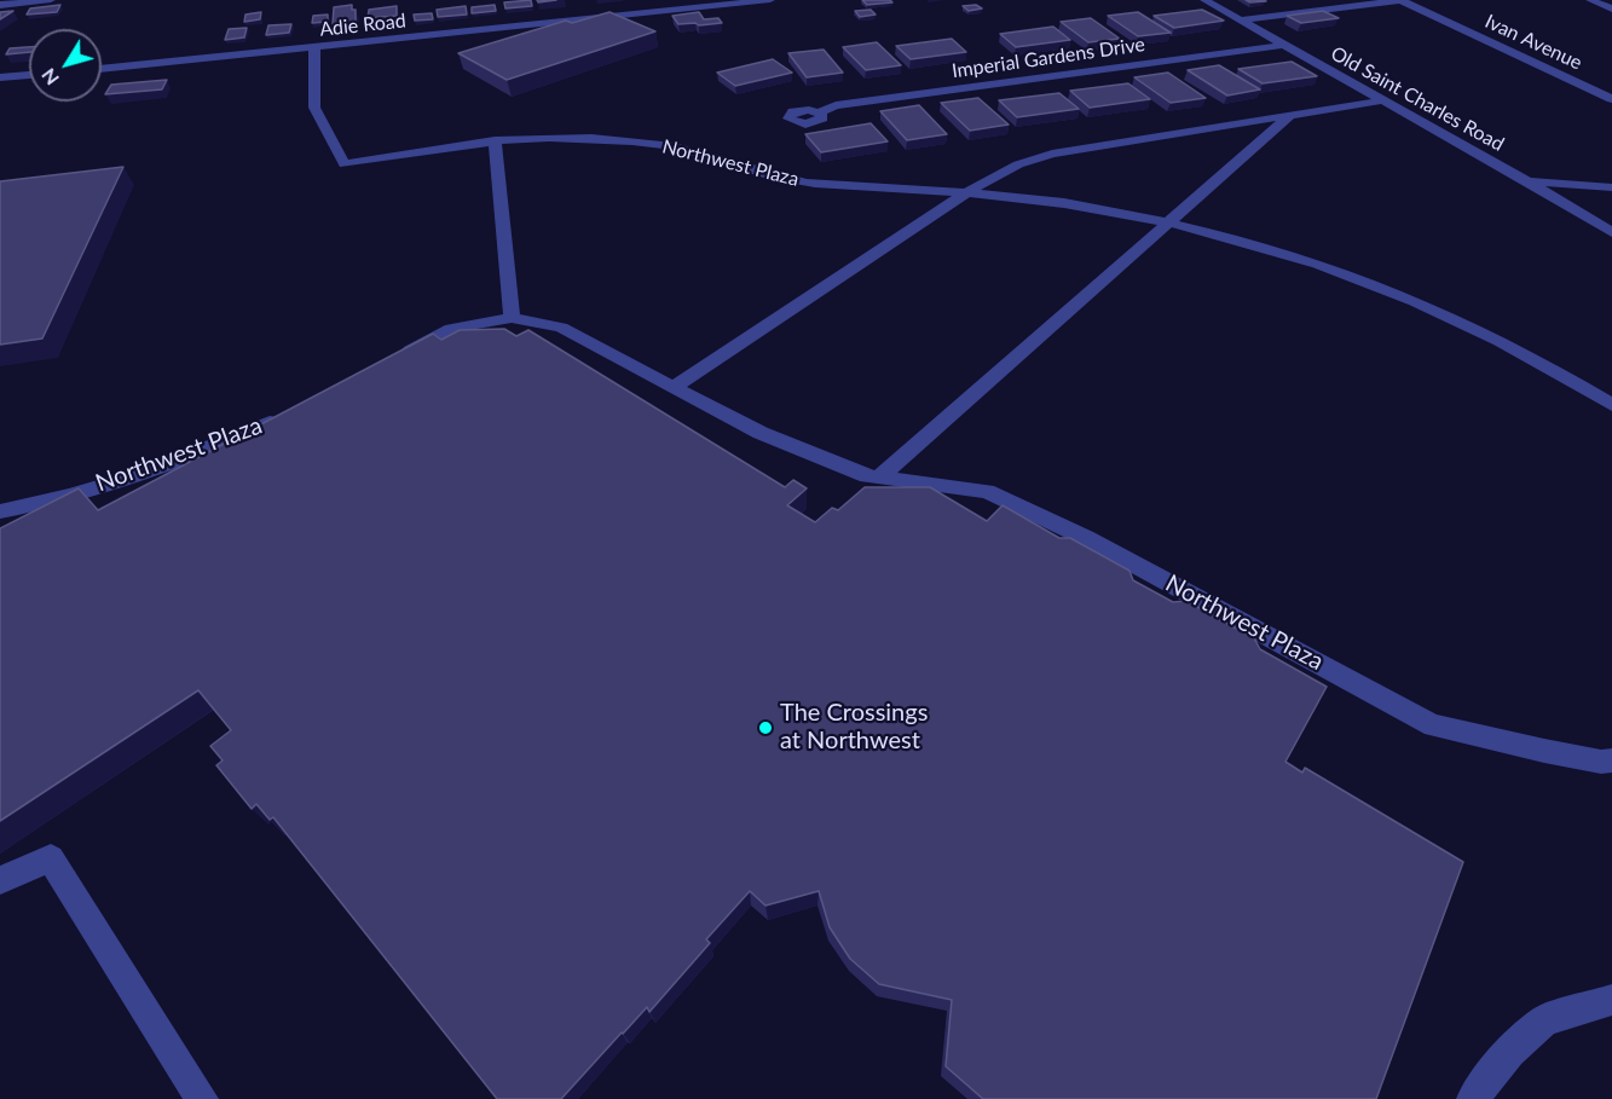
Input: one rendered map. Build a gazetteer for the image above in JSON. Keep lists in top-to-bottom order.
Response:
{
  "streets": {
    "street": [
      "Adie Road",
      "Ivan Avenue",
      "Imperial Gardens Drive",
      "Old Saint Charles Road",
      "Northwest Plaza"
    ]
  },
  "crossings": [
    ["Adie Road", "Northwest Plaza"],
    ["Imperial Gardens Drive", "Old Saint Charles Road"]
  ],
  "places": ["The Crossings at Northwest"],
  "north": "bottom left"
}
